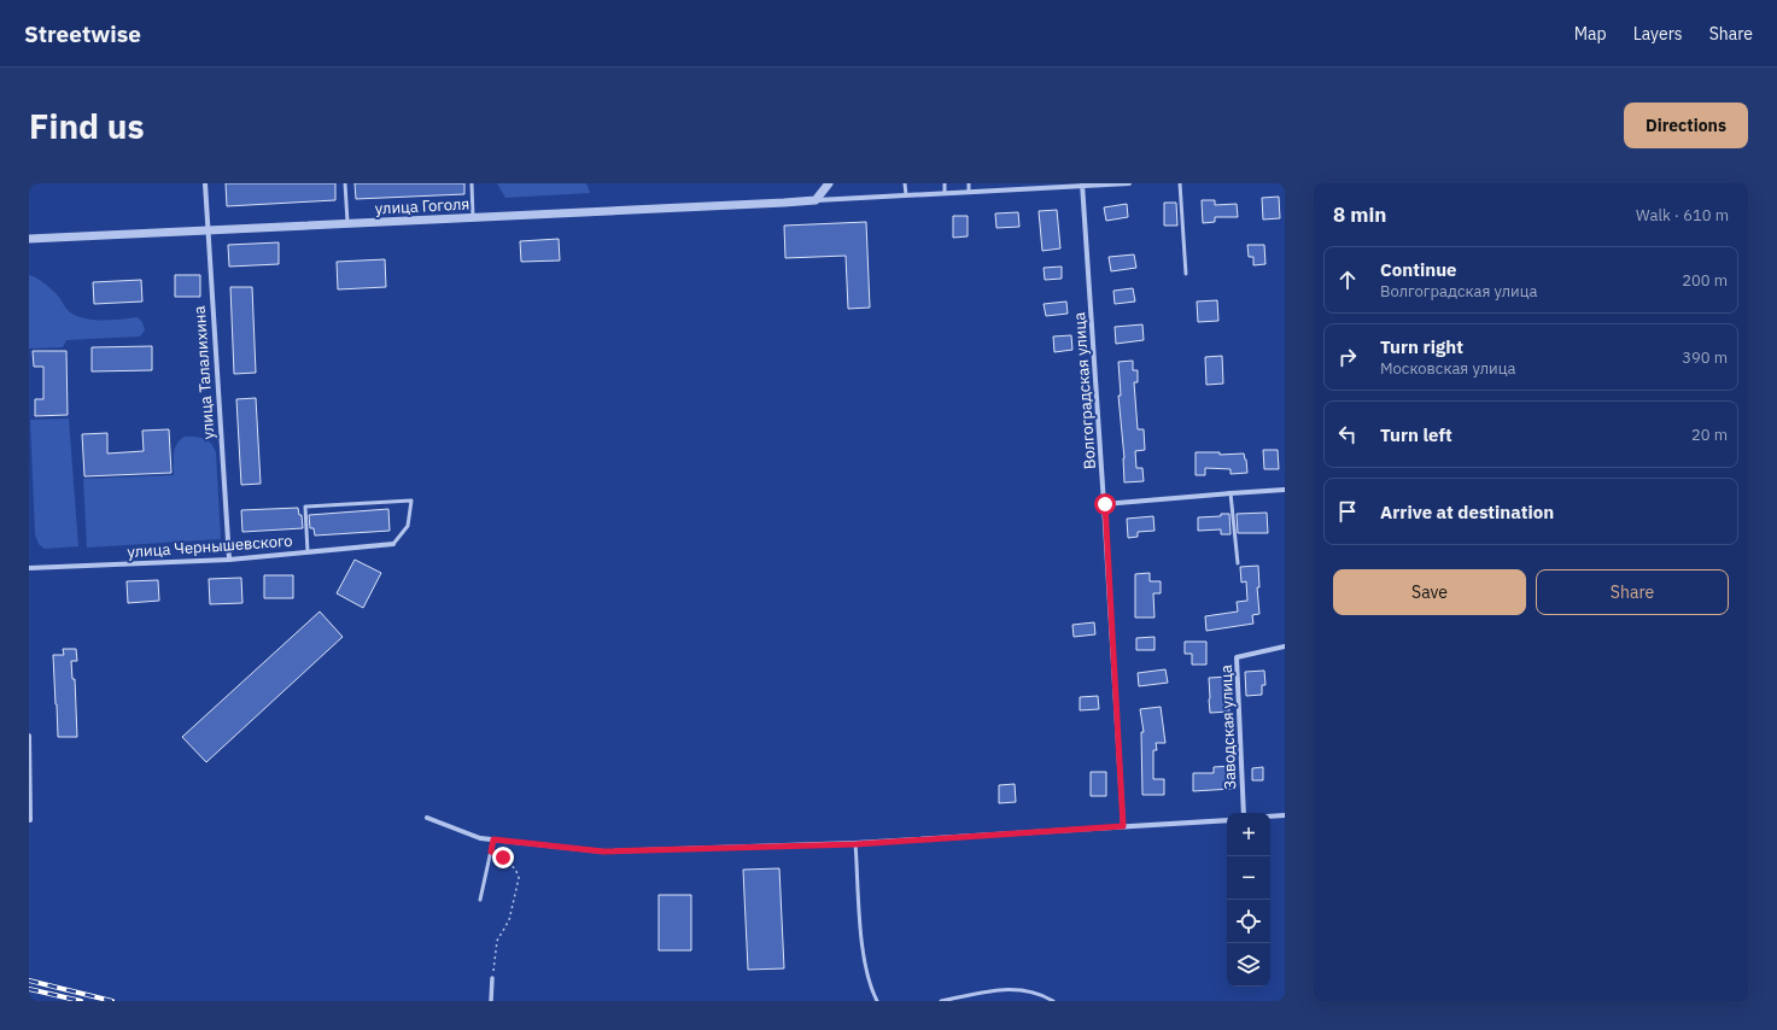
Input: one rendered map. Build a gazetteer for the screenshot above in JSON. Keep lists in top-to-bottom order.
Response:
{
  "streets": {
    "street": [
      "улица Гоголя",
      "улица Талалихина",
      "Волгоградская улица",
      "улица Чернышевского",
      "Заводская улица"
    ]
  },
  "crossings": [
    ["улица Гоголя", "улица Талалихина"],
    ["улица Гоголя", "Волгоградская улица"],
    ["улица Талалихина", "улица Чернышевского"]
  ],
  "page": {
    "header": "Streetwise",
    "nav": ["Map", "Layers", "Share"],
    "buttons": [
      "Directions",
      ["Save", "Share"]
    ],
    "title": "Find us",
    "heading": ["8 min", "Walk · 610 m"],
    "list": [
      ["Continue", "Волгоградская улица", "200 m"],
      ["Turn right", "Московская улица", "390 m"],
      ["Turn left", "20 m"],
      "Arrive at destination"
    ],
    "map_buttons": ["+", "−"]
  }
}
